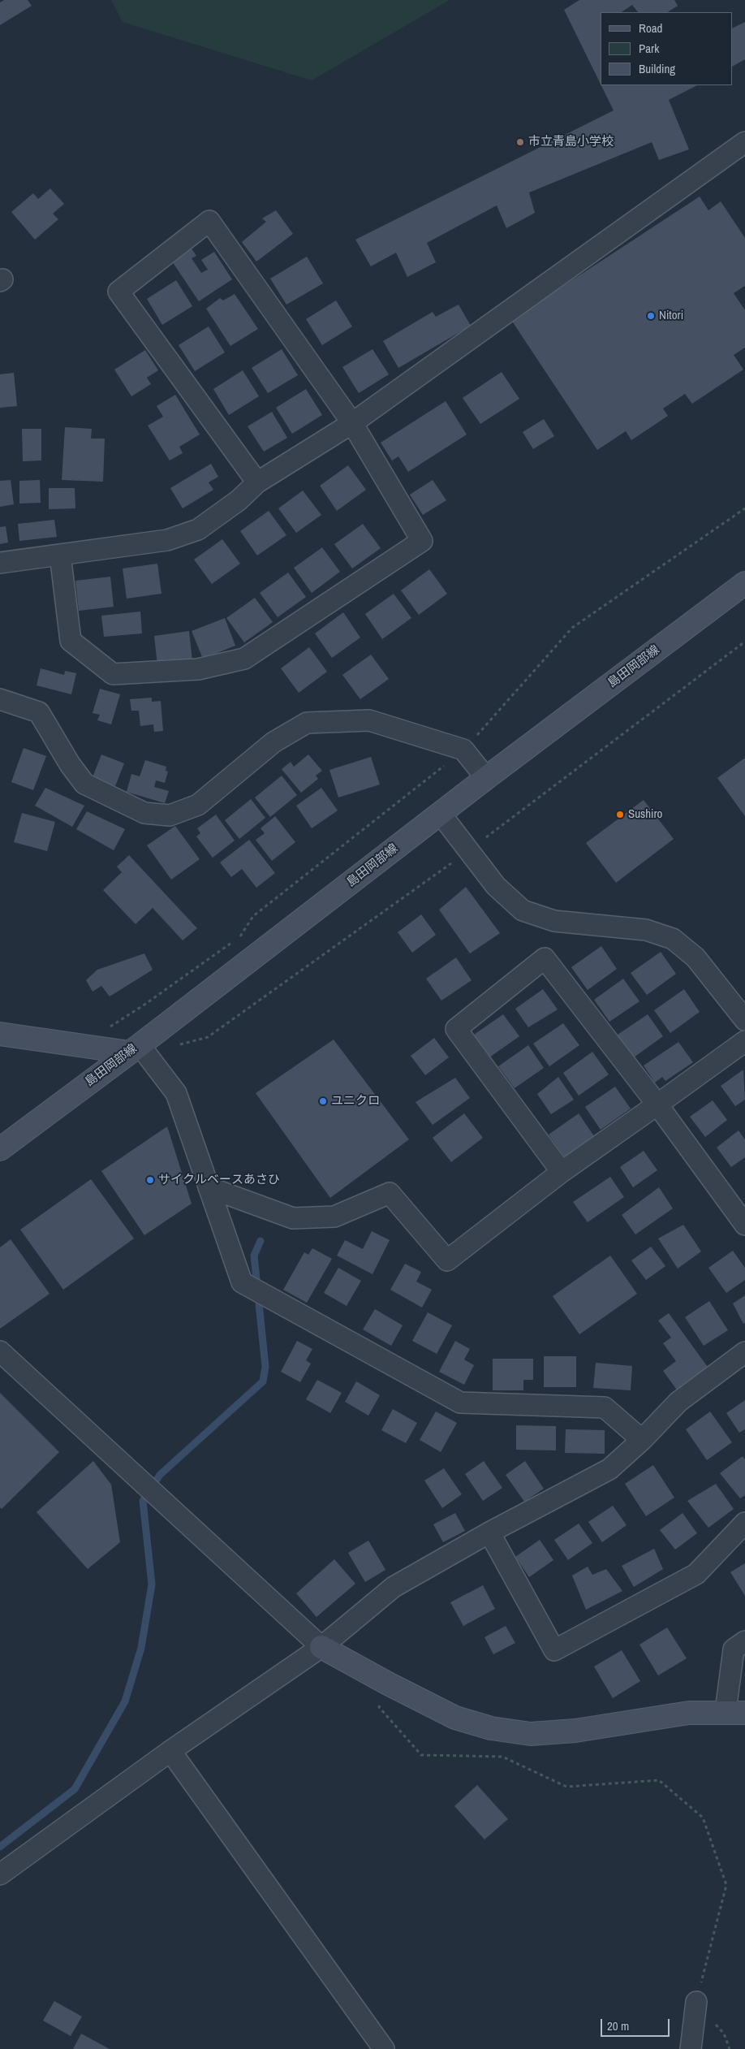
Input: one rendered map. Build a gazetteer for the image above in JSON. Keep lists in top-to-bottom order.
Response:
{
  "streets": {
    "main road": ["島田岡部線"]
  },
  "places": [
    "市立青島小学校",
    "Nitori",
    "Sushiro",
    "ユニクロ",
    "サイクルベースあさひ"
  ],
  "legend": ["Road", "Park", "Building"],
  "scale_bar": "20 m"
}
